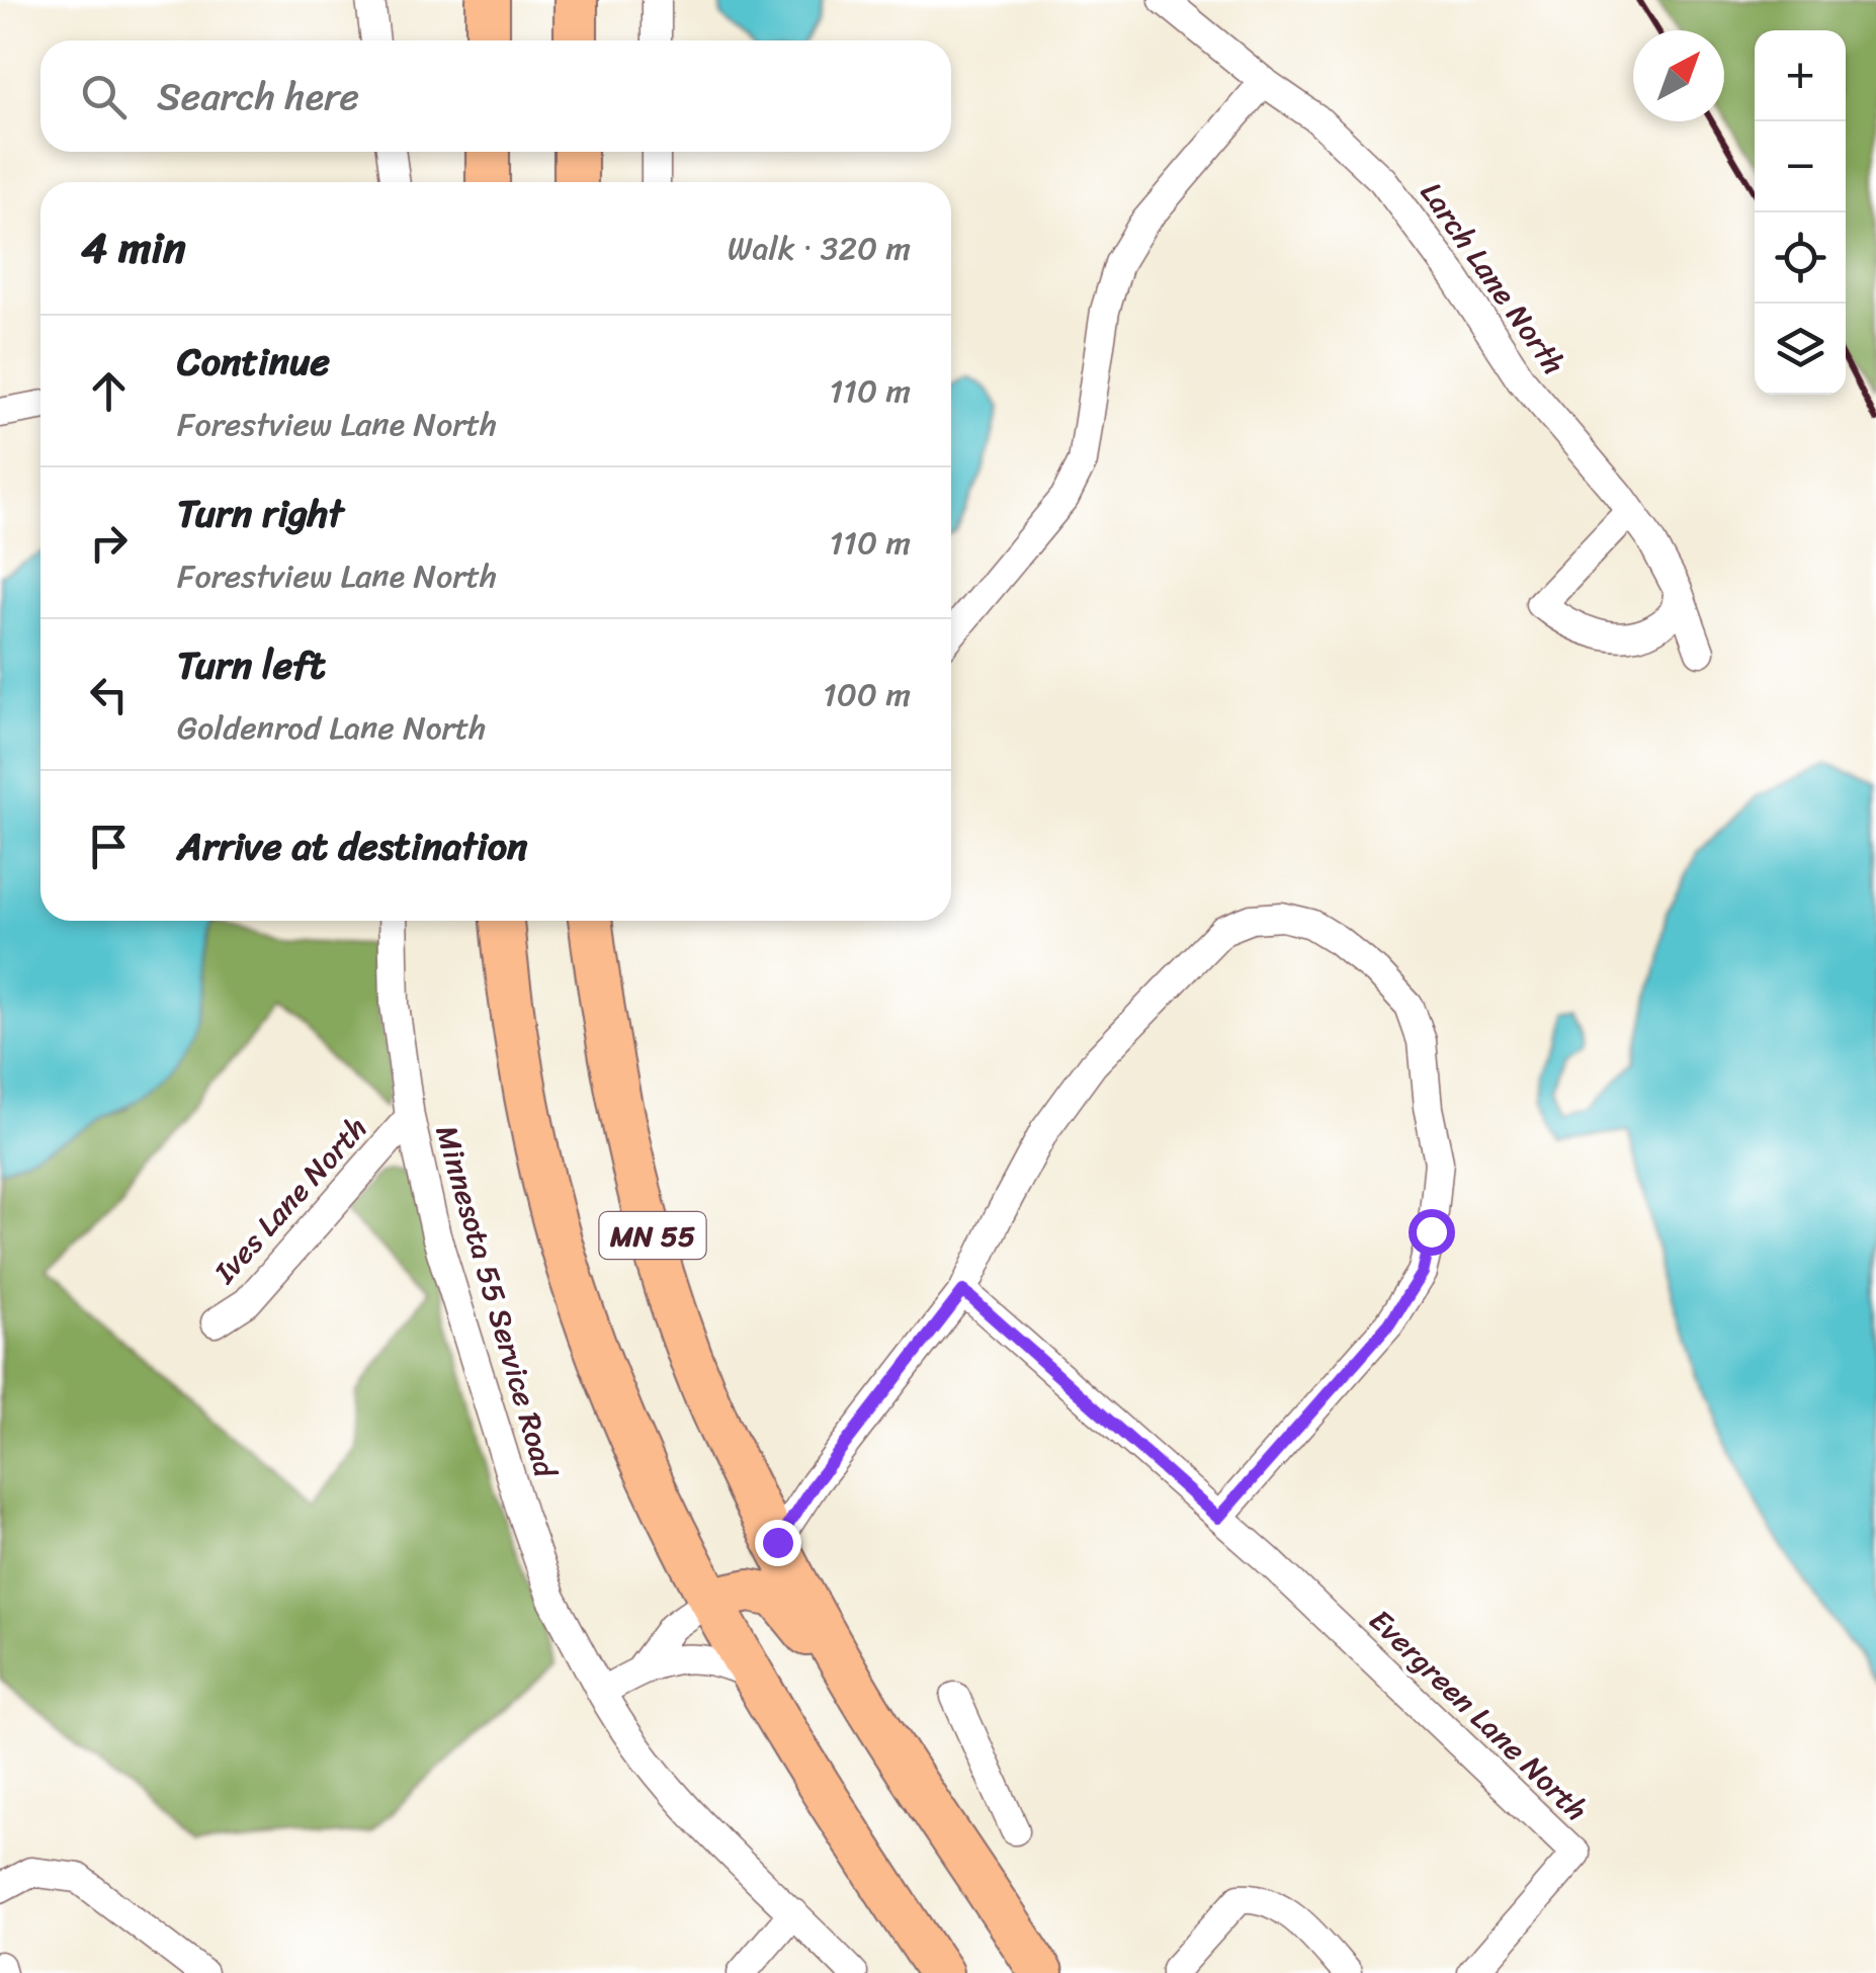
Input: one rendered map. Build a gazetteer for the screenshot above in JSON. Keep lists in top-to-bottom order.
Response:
{
  "streets": {
    "highway": ["MN 55"],
    "street": [
      "Larch Lane North",
      "Ives Lane North",
      "Minnesota 55 Service Road",
      "Evergreen Lane North"
    ]
  },
  "crossings": [
    ["Ives Lane North", "Minnesota 55 Service Road"]
  ],
  "north": "top right",
  "page": {
    "map_buttons": ["+", "−"],
    "search": "Search here",
    "heading": ["4 min", "Walk · 320 m"],
    "list": [
      ["Continue", "Forestview Lane North", "110 m"],
      ["Turn right", "Forestview Lane North", "110 m"],
      ["Turn left", "Goldenrod Lane North", "100 m"],
      "Arrive at destination"
    ]
  }
}
